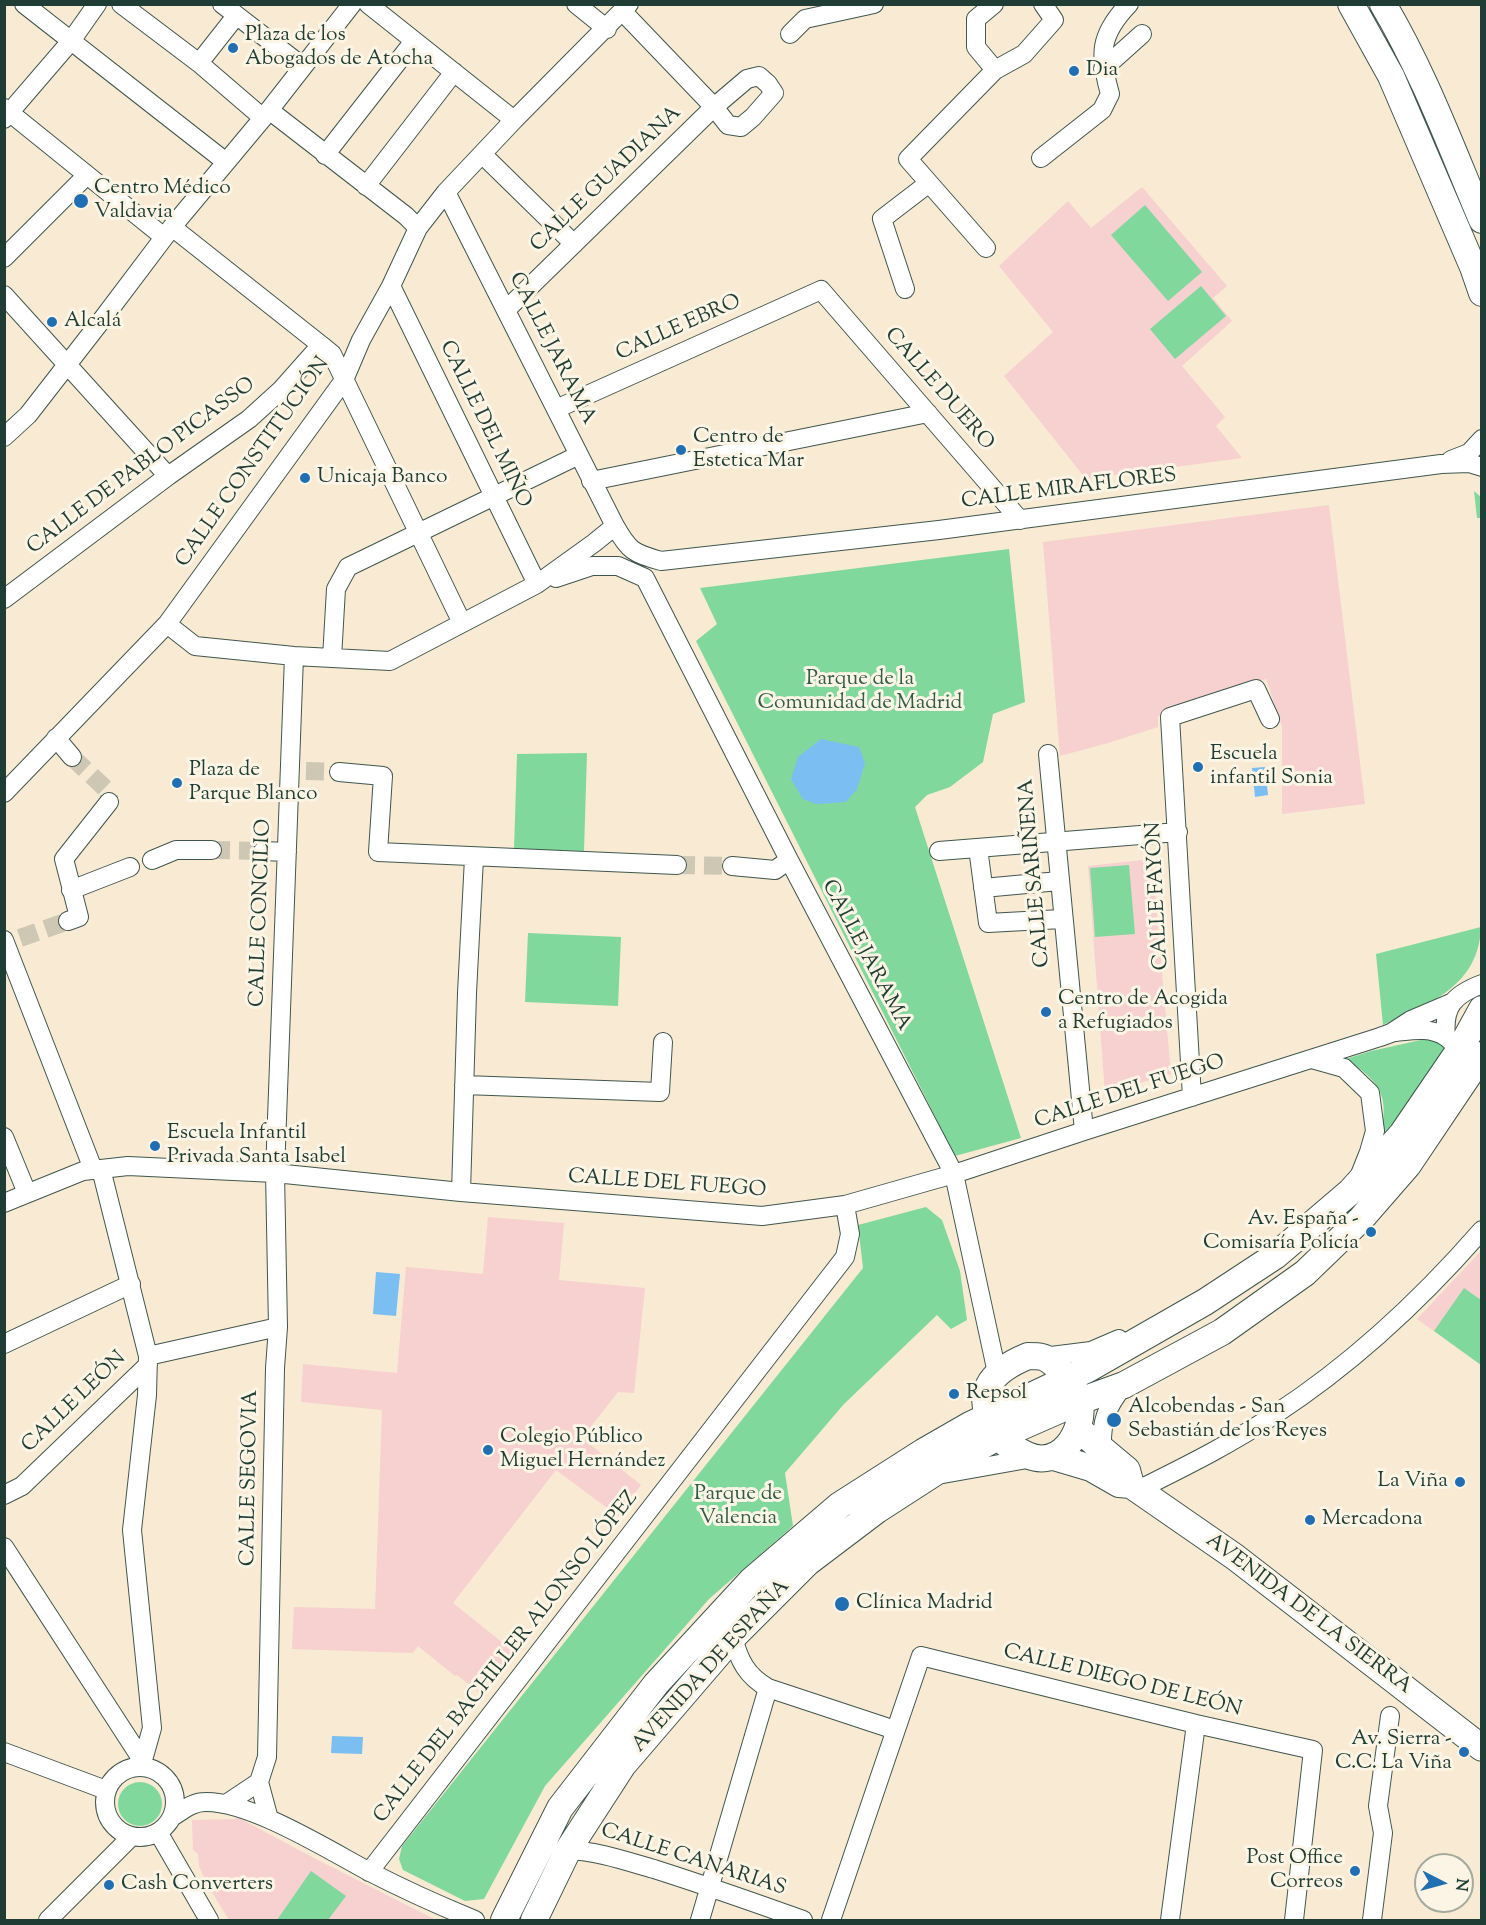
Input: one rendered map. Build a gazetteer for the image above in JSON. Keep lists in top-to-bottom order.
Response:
{
  "streets": {
    "main road": ["AVENIDA DE LA SIERRA", "AVENIDA DE ESPAÑA"],
    "street": [
      "CALLE GUADIANA",
      "CALLE EBRO",
      "CALLE JARAMA",
      "CALLE DUERO",
      "CALLE DEL MIÑO",
      "CALLE CONSTITUCIÓN",
      "CALLE DE PABLO PICASSO",
      "CALLE MIRAFLORES",
      "CALLE SARIÑENA",
      "CALLE FAYÓN",
      "CALLE CONCILIO",
      "CALLE DEL FUEGO",
      "CALLE LEÓN",
      "CALLE SEGOVIA",
      "CALLE DEL BACHILLER ALONSO LÓPEZ",
      "CALLE DIEGO DE LEÓN",
      "CALLE CANARIAS"
    ]
  },
  "crossings": [
    ["CALLE GUADIANA", "CALLE JARAMA"],
    ["CALLE GUADIANA", "CALLE CONSTITUCIÓN"],
    ["CALLE EBRO", "CALLE JARAMA"],
    ["CALLE EBRO", "CALLE DUERO"],
    ["CALLE JARAMA", "CALLE CONSTITUCIÓN"],
    ["CALLE JARAMA", "CALLE MIRAFLORES"],
    ["CALLE JARAMA", "CALLE DEL FUEGO"],
    ["CALLE DUERO", "CALLE MIRAFLORES"],
    ["CALLE DEL MIÑO", "CALLE CONSTITUCIÓN"],
    ["CALLE SARIÑENA", "CALLE DEL FUEGO"],
    ["CALLE FAYÓN", "CALLE DEL FUEGO"],
    ["CALLE CONCILIO", "CALLE DEL FUEGO"],
    ["CALLE CONCILIO", "CALLE SEGOVIA"],
    ["CALLE DEL FUEGO", "CALLE SEGOVIA"],
    ["CALLE DEL FUEGO", "CALLE DEL BACHILLER ALONSO LÓPEZ"],
    ["CALLE DEL FUEGO", "AVENIDA DE ESPAÑA"],
    ["CALLE LEÓN", "CALLE SEGOVIA"],
    ["AVENIDA DE LA SIERRA", "AVENIDA DE ESPAÑA"],
    ["AVENIDA DE ESPAÑA", "CALLE CANARIAS"]
  ],
  "parks": ["Parque de la Comunidad de Madrid", "Parque de Valencia"],
  "places": [
    "Plaza de los Abogados de Atocha",
    "Dia",
    "Centro Médico Valdavia",
    "Alcalá",
    "Centro de Estetica Mar",
    "Unicaja Banco",
    "Escuela infantil Sonia",
    "Plaza de Parque Blanco",
    "Centro de Acogida a Refugiados",
    "Escuela Infantil Privada Santa Isabel",
    "Av. España - Comisaría Policía",
    "Repsol",
    "Alcobendas - San Sebastián de los Reyes",
    "Colegio Público Miguel Hernández",
    "La Viña",
    "Mercadona",
    "Clínica Madrid",
    "Av. Sierra - C.C. La Viña",
    "Post Office Correos",
    "Cash Converters"
  ],
  "north": "right"
}
